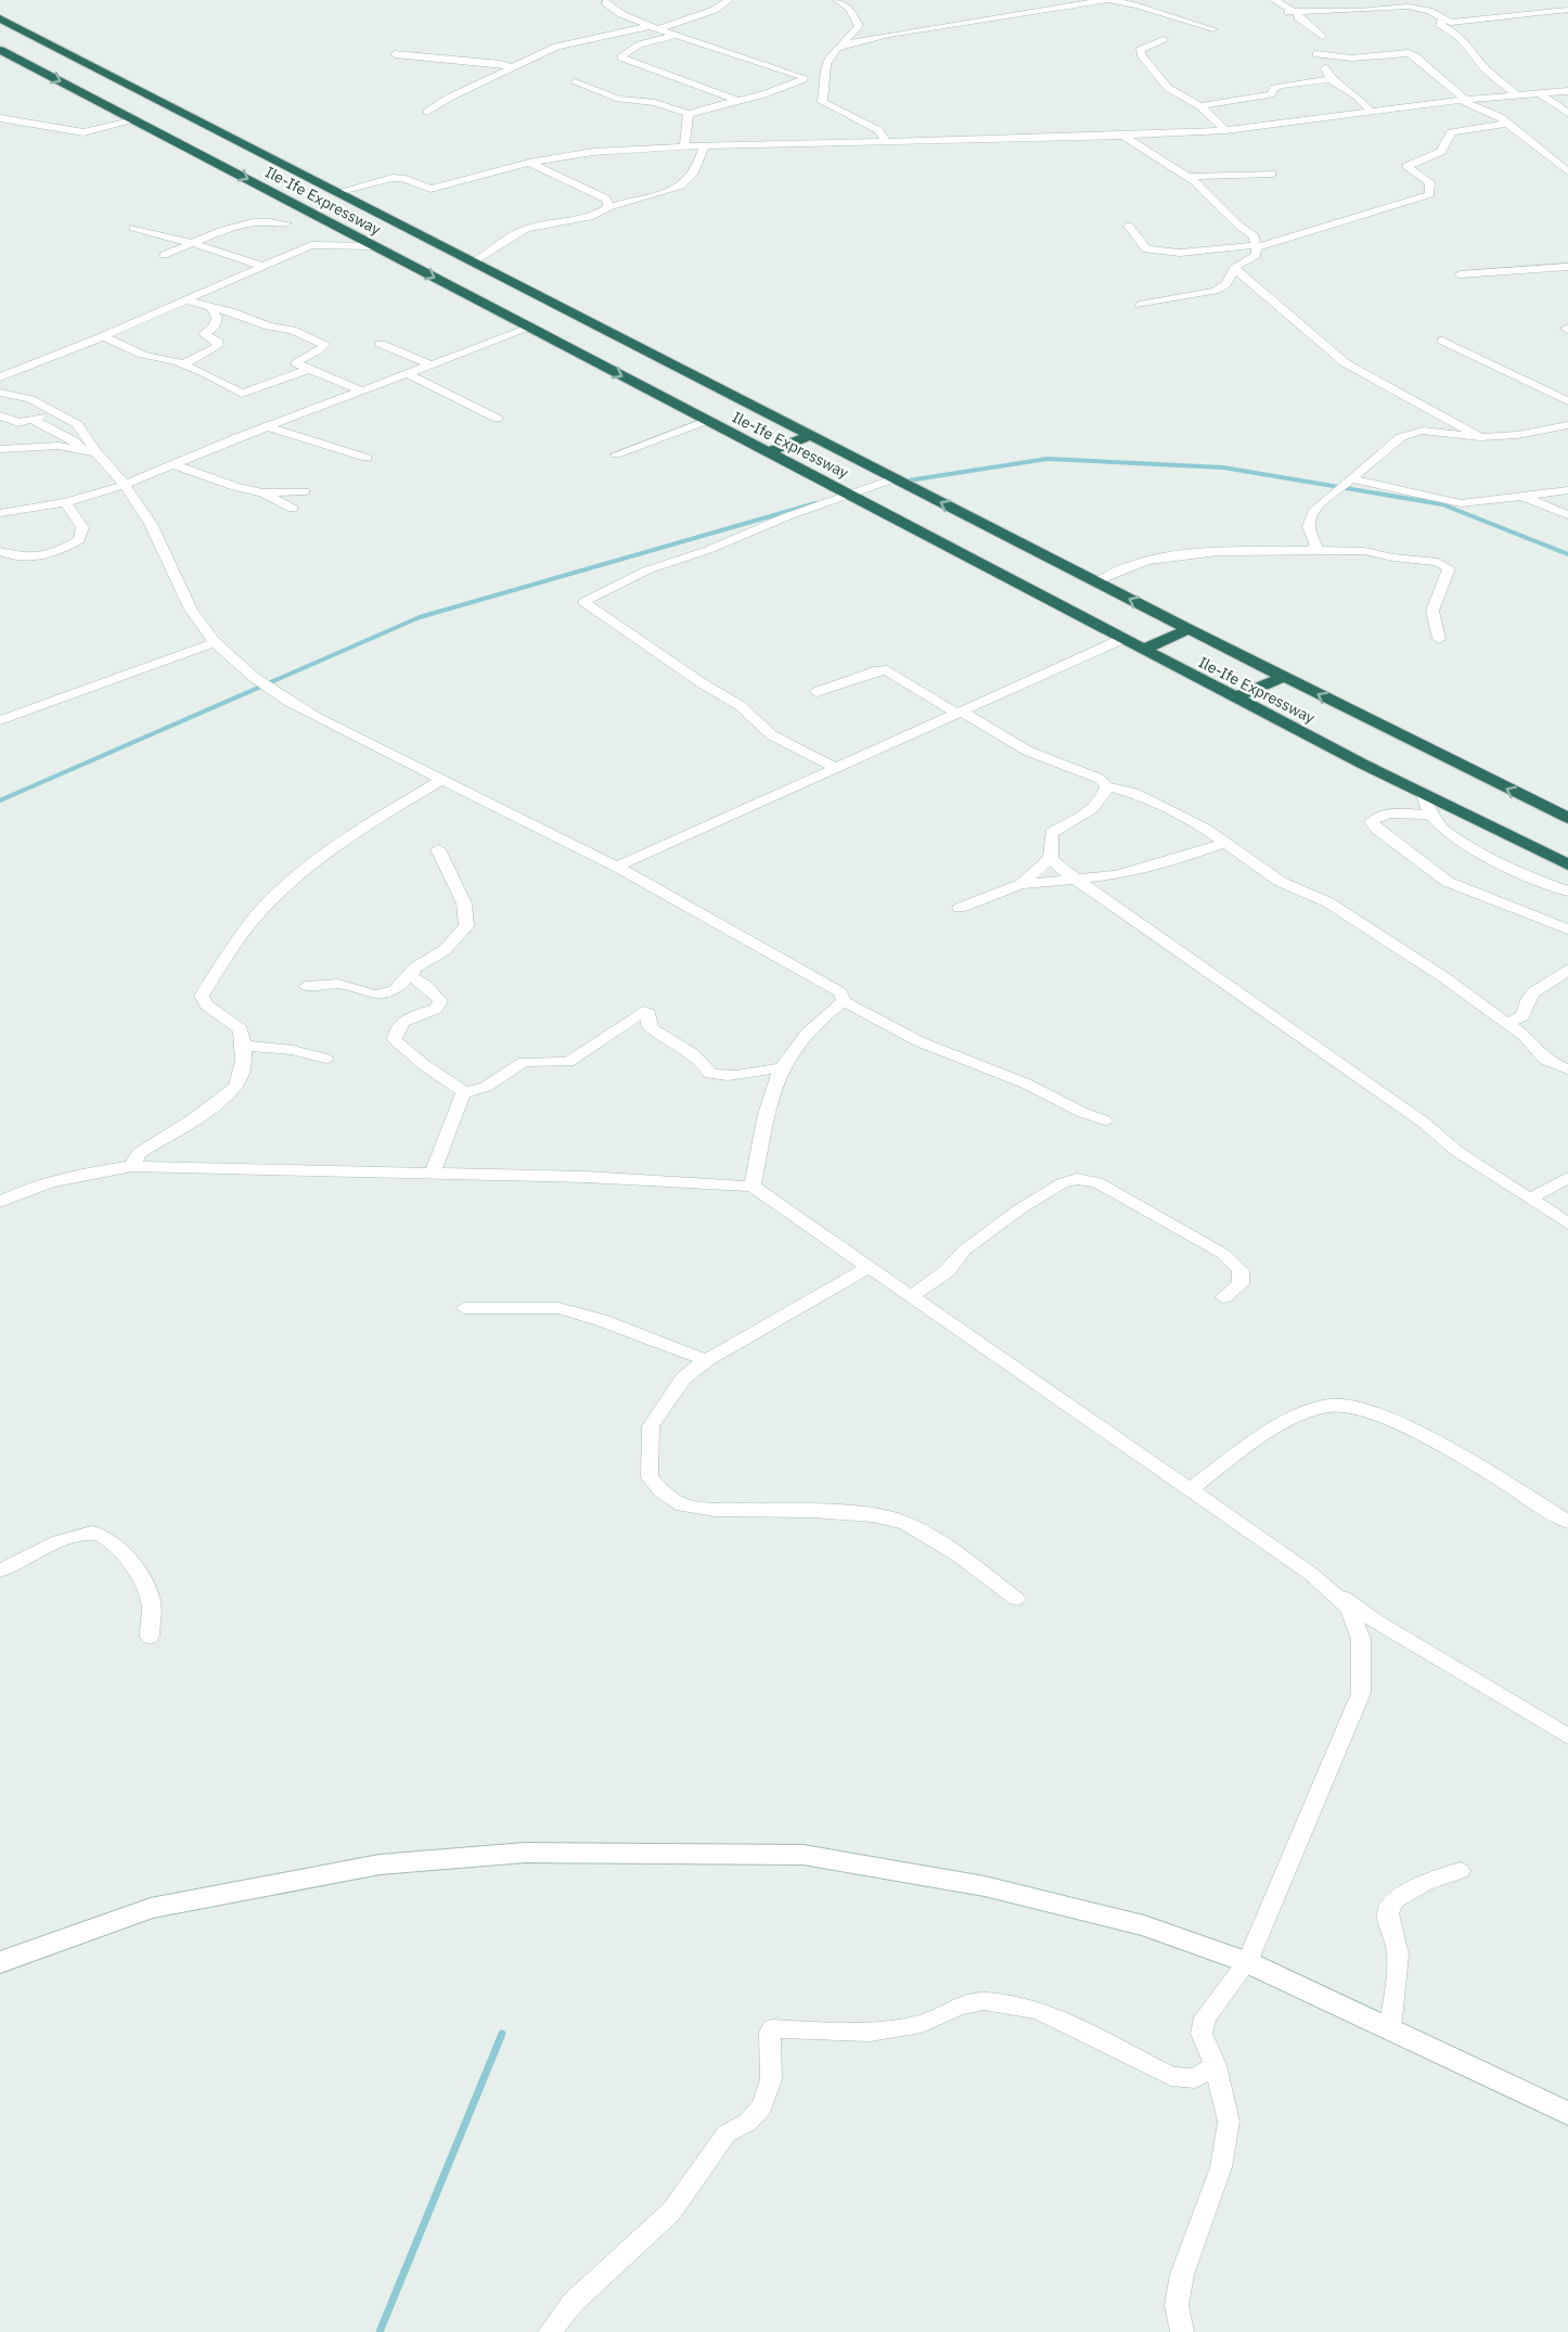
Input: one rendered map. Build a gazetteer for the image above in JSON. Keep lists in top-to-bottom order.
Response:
{
  "streets": {
    "highway": ["Ile-Ife Expressway"]
  }
}
